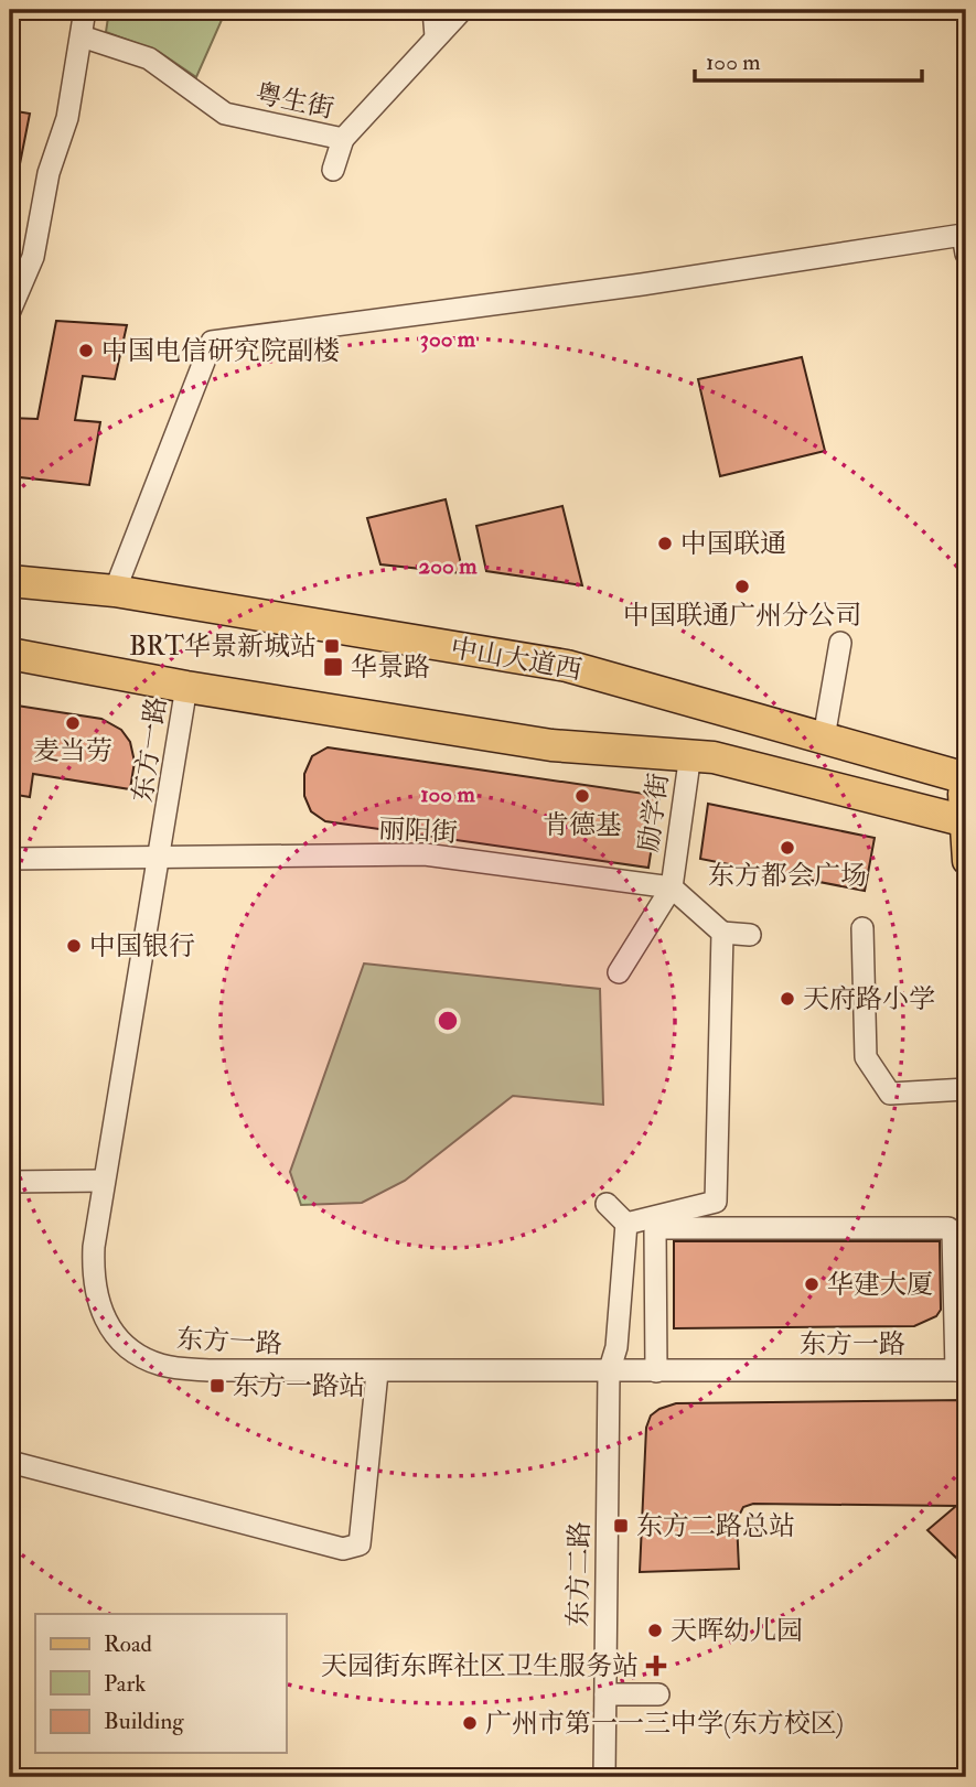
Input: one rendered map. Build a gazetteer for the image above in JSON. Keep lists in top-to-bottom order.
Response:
{
  "streets": {
    "highway": ["中山大道西"],
    "street": [
      "粤生街",
      "东方一路",
      "励学街",
      "丽阳街",
      "东方二路"
    ]
  },
  "crossings": [
    ["东方一路", "丽阳街"],
    ["东方一路", "东方二路"],
    ["励学街", "丽阳街"]
  ],
  "places": {
    "other": [
      "中国电信研究院副楼",
      "中国联通",
      "中国联通广州分公司",
      "麦当劳",
      "肯德基",
      "东方都会广场",
      "中国银行",
      "天府路小学",
      "华建大厦",
      "天晖幼儿园",
      "广州市第一一三中学(东方校区)"
    ],
    "transit": [
      "BRT华景新城站",
      "华景路",
      "东方一路站",
      "东方二路总站"
    ],
    "health": ["天园街东晖社区卫生服务站"]
  },
  "legend": ["Road", "Park", "Building"],
  "scale_bar": "100 m",
  "rings": ["300 m", "200 m", "100 m"]
}
